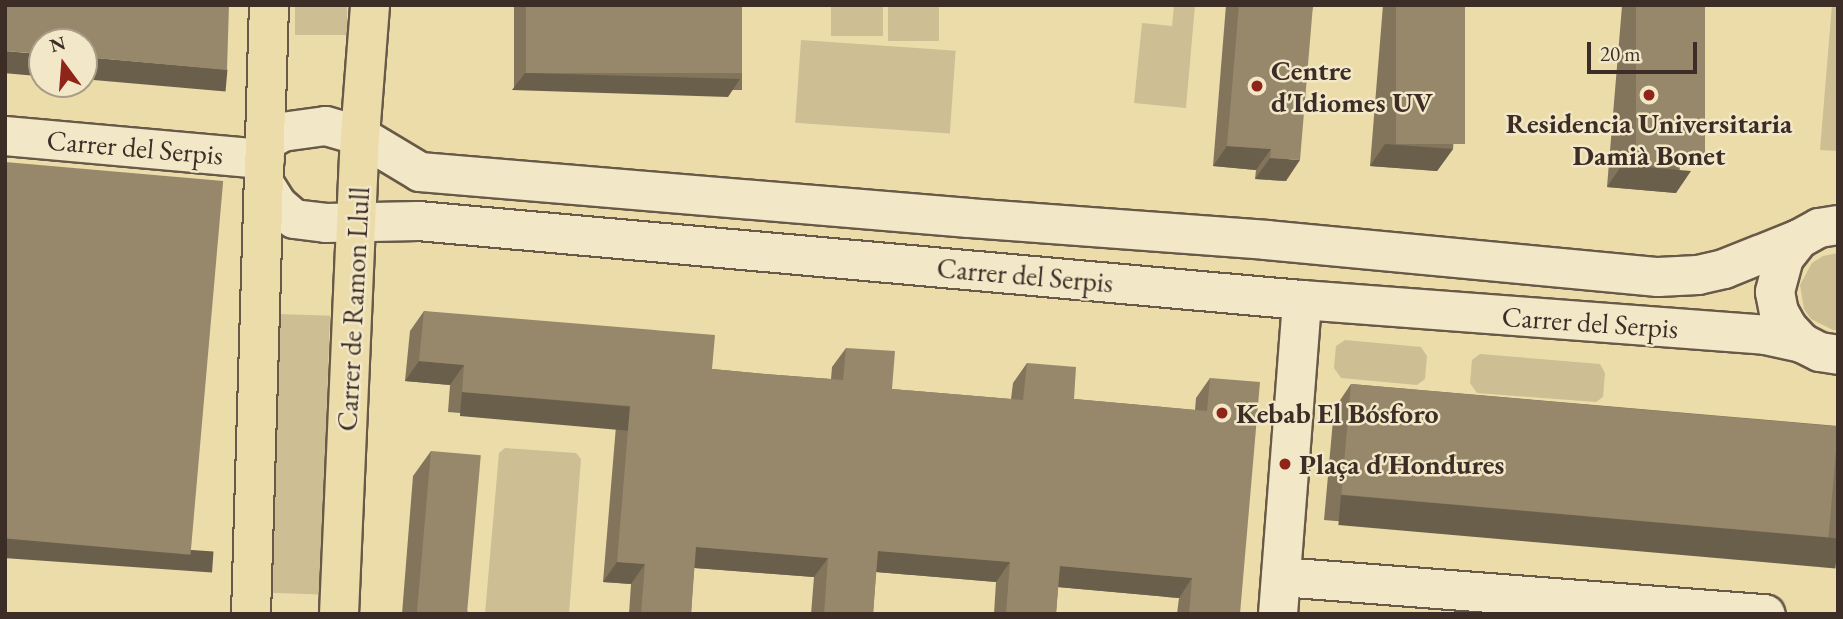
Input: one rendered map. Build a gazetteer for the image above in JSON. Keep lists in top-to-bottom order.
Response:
{
  "streets": {
    "main road": ["Carrer de Ramon Llull"],
    "street": ["Carrer del Serpis"]
  },
  "crossings": [
    ["Carrer del Serpis", "Carrer de Ramon Llull"]
  ],
  "places": [
    "Centre d'Idiomes UV",
    "Residencia Universitaria Damià Bonet",
    "Kebab El Bósforo",
    "Plaça d'Hondures"
  ],
  "scale_bar": "20 m",
  "north": "top"
}
